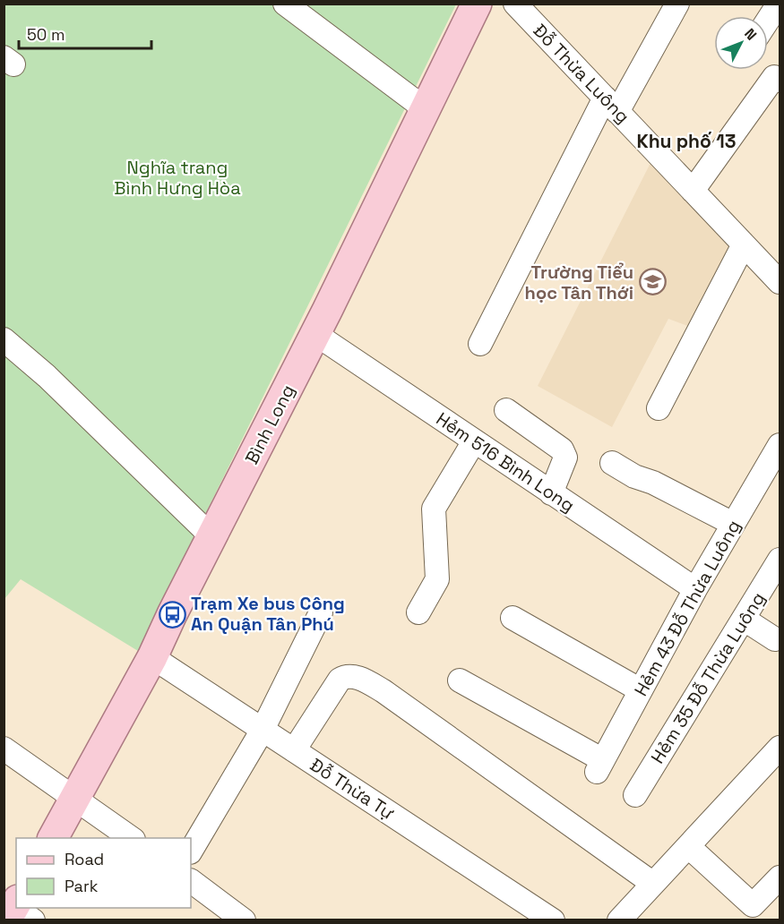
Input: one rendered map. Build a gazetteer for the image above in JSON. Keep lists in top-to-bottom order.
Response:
{
  "streets": {
    "main road": ["Bình Long"],
    "street": [
      "Đỗ Thừa Luông",
      "Hẻm 516 Bình Long",
      "Hẻm 43 Đỗ Thừa Luông",
      "Hẻm 35 Đỗ Thừa Luông",
      "Đỗ Thừa Tự"
    ]
  },
  "crossings": [
    ["Bình Long", "Hẻm 516 Bình Long"],
    ["Bình Long", "Đỗ Thừa Tự"],
    ["Hẻm 516 Bình Long", "Hẻm 43 Đỗ Thừa Luông"]
  ],
  "districts": ["Khu phố 13"],
  "parks": ["Nghĩa trang Bình Hưng Hòa"],
  "places": {
    "school or university": ["Trường Tiểu học Tân Thới"],
    "bus stop": ["Trạm Xe bus Công An Quận Tân Phú"]
  },
  "legend": ["Road", "Park"],
  "scale_bar": "50 m",
  "north": "top right"
}
